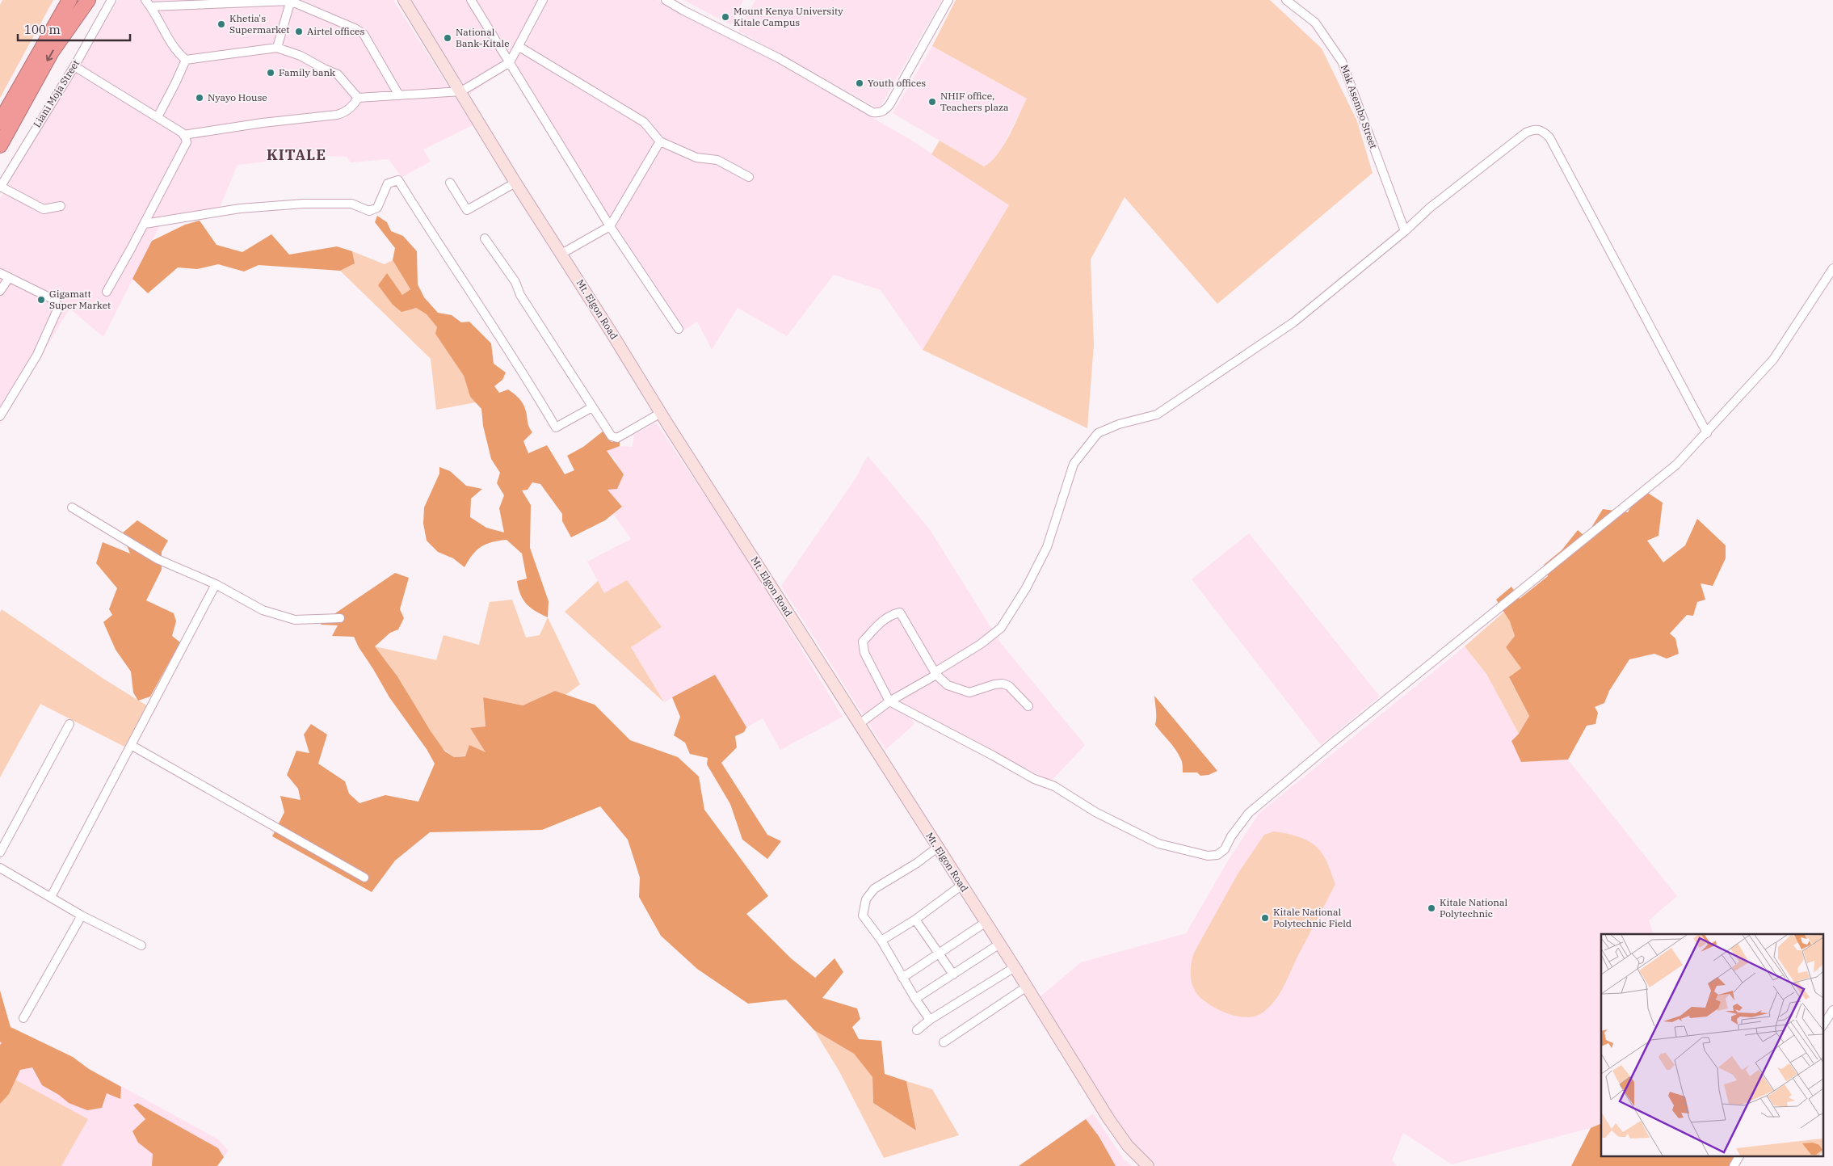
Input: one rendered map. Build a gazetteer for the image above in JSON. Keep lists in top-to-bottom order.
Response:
{
  "streets": {
    "street": ["Liani Moja Street", "Mak Asembo Street", "Mt. Elgon Road"]
  },
  "districts": ["KITALE"],
  "places": [
    "Mount Kenya University Kitale Campus",
    "Khetia's Supermarket",
    "Airtel offices",
    "National Bank-Kitale",
    "Family bank",
    "Youth offices",
    "Nyayo House",
    "NHIF office, Teachers plaza",
    "Gigamatt Super Market",
    "Kitale National Polytechnic",
    "Kitale National Polytechnic Field"
  ],
  "scale_bar": "100 m"
}
